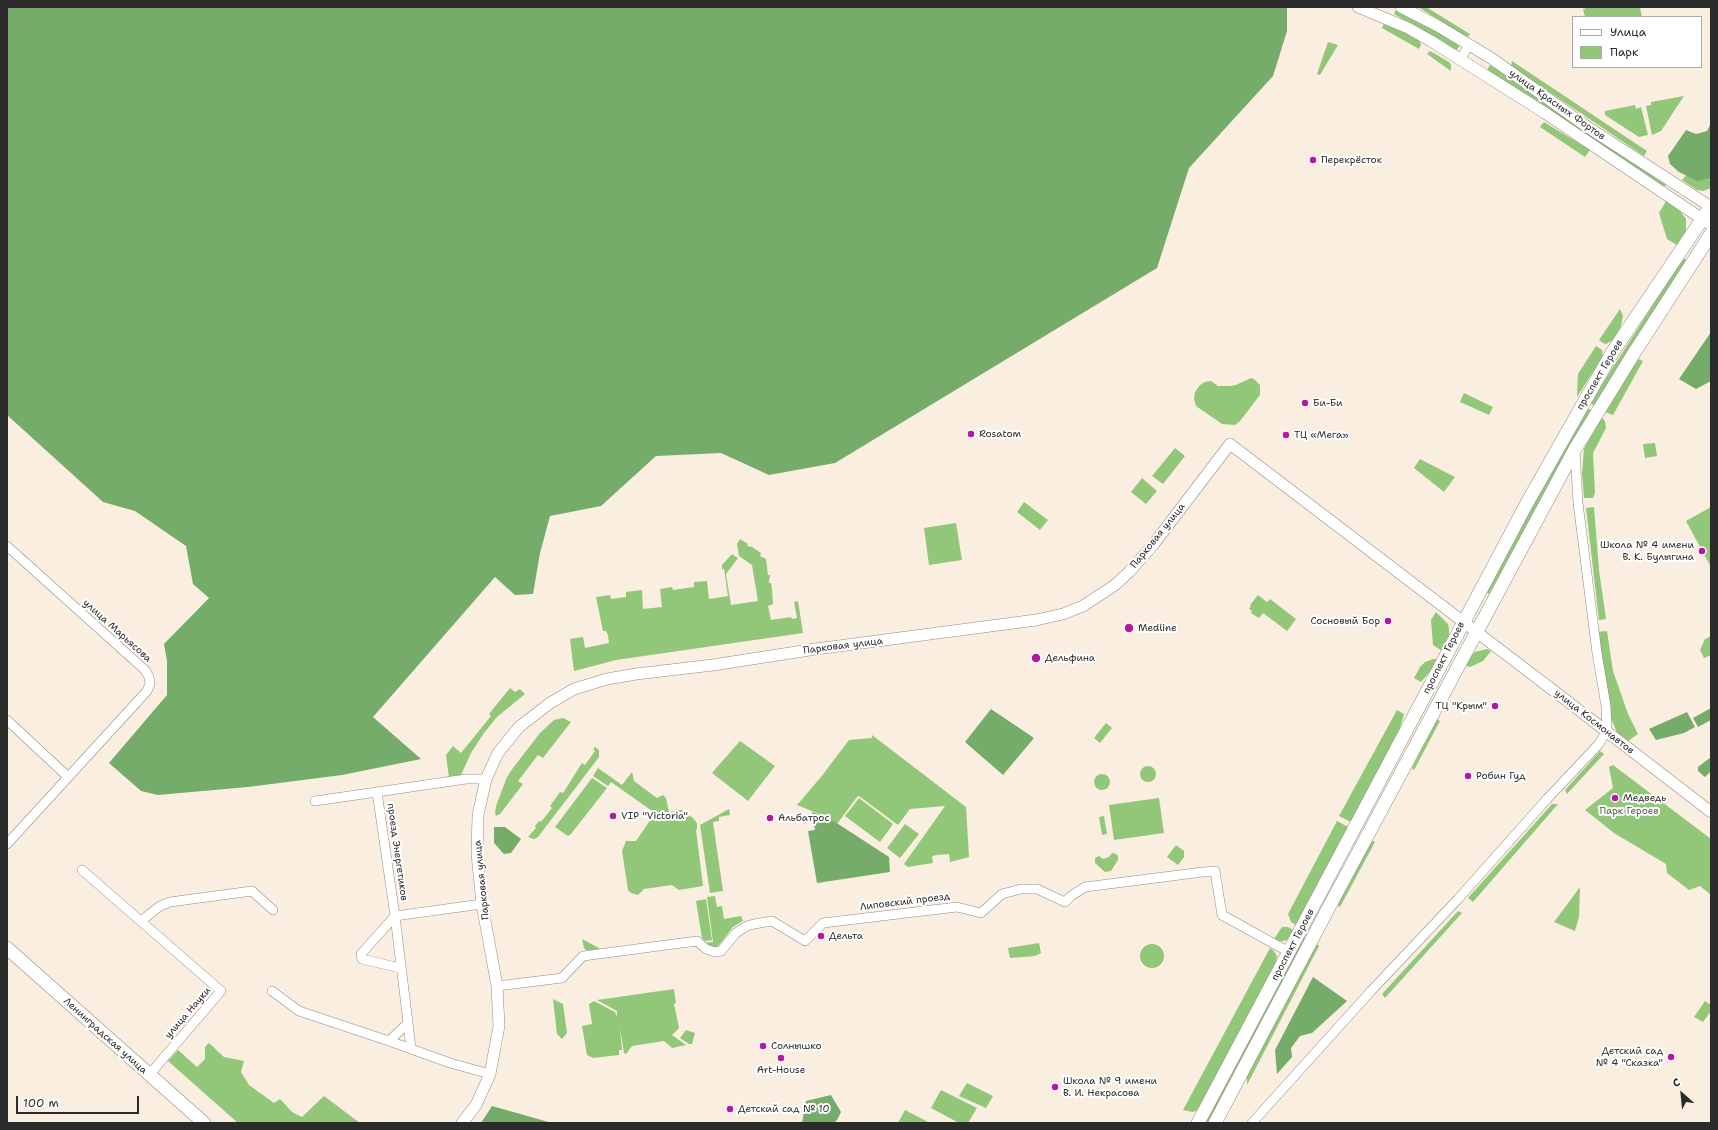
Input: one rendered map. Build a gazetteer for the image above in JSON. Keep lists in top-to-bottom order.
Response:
{
  "streets": {
    "main road": ["проспект Героев", "Ленинградская улица"],
    "street": [
      "улица Красных Фортов",
      "Парковая улица",
      "улица Марьясова",
      "улица Космонавтов",
      "проезд Энергетиков",
      "Липовский проезд",
      "улица Науки"
    ]
  },
  "crossings": [
    ["улица Красных Фортов", "проспект Героев"],
    ["проспект Героев", "Парковая улица"],
    ["проспект Героев", "улица Космонавтов"],
    ["проспект Героев", "Липовский проезд"],
    ["Парковая улица", "улица Космонавтов"],
    ["Парковая улица", "проезд Энергетиков"],
    ["Парковая улица", "Липовский проезд"],
    ["улица Науки", "Ленинградская улица"]
  ],
  "parks": ["Парк Героев"],
  "places": [
    "Перекрёсток",
    "Би-Би",
    "Rosatom",
    "ТЦ «Мега»",
    "Школа № 4 имени В. К. Булыгина",
    "Сосновый Бор",
    "Medline",
    "Дельфина",
    "ТЦ \"Крым\"",
    "Робин Гуд",
    "Медведь",
    "VIP \"Victoria\"",
    "Альбатрос",
    "Дельта",
    "Солнышко",
    "Детский сад № 4 \"Сказка\"",
    "Art-House",
    "Школа № 9 имени В. И. Некрасова",
    "Детский сад № 10"
  ],
  "legend": ["Улица", "Парк"],
  "scale_bar": "100 m",
  "north": "top left"
}
